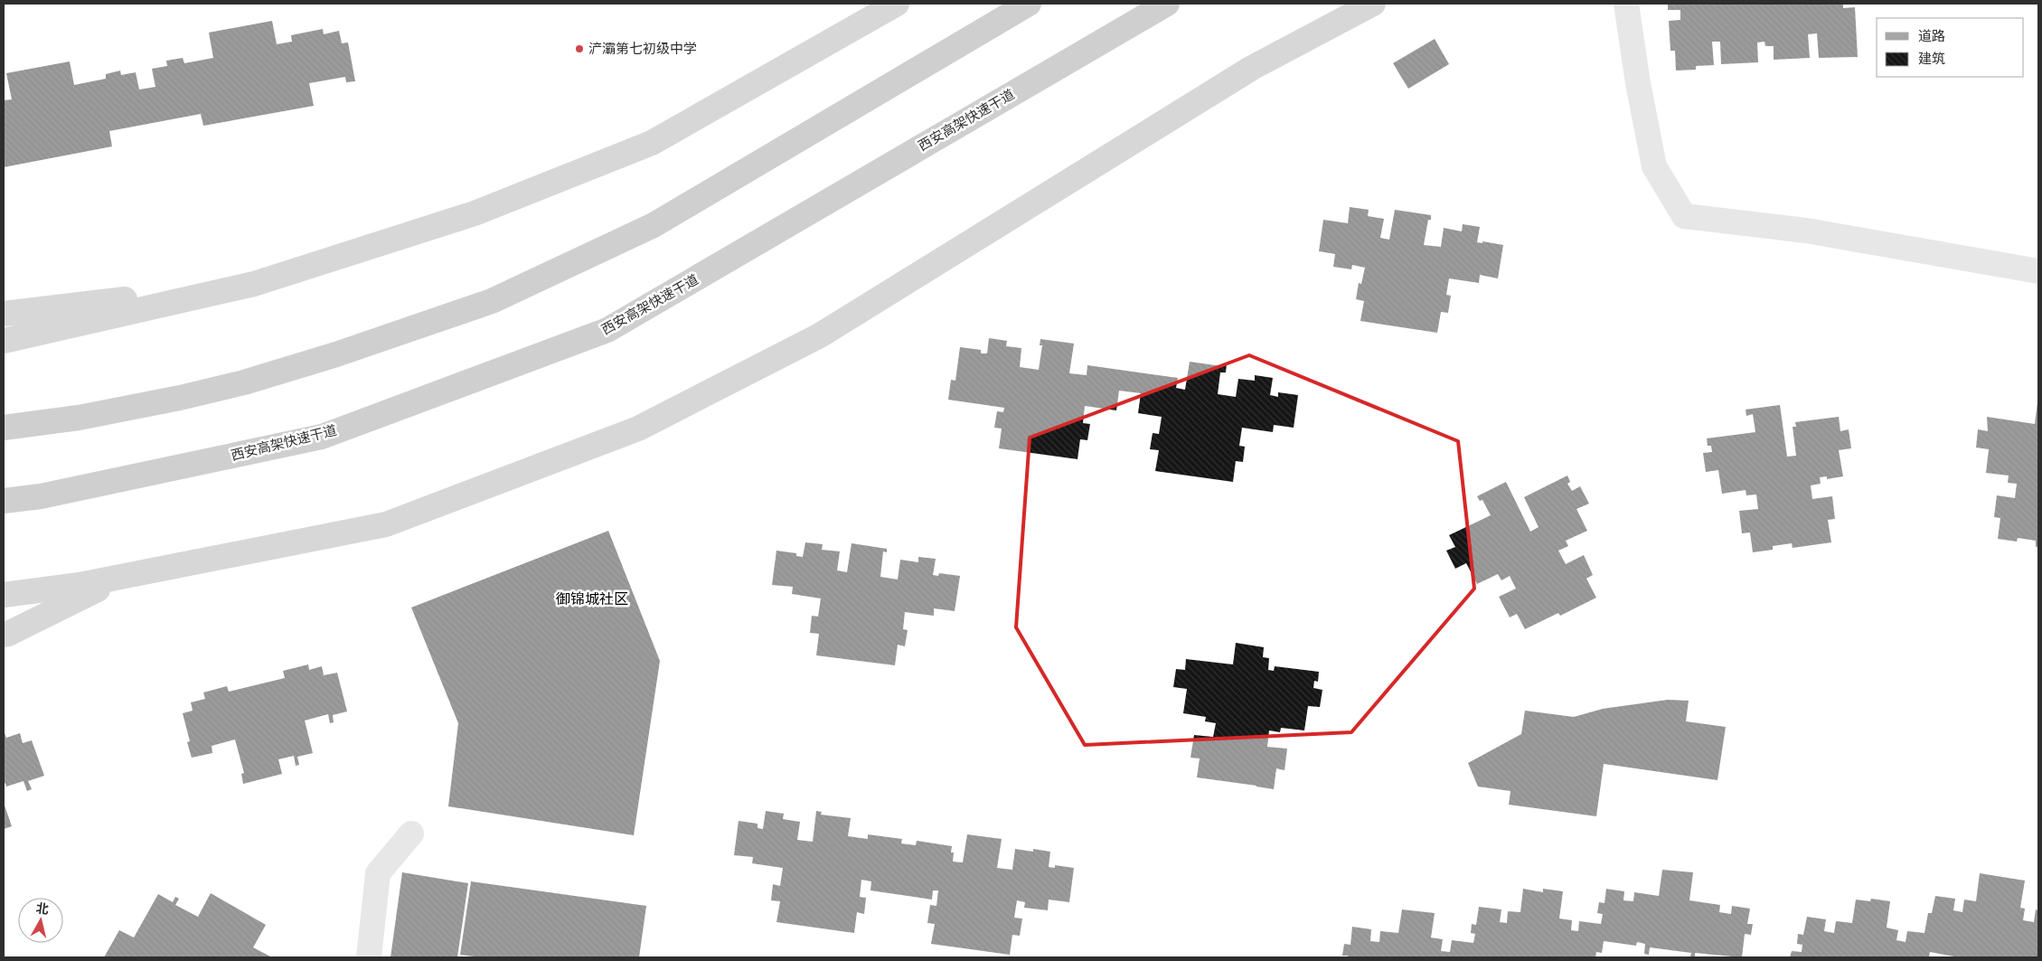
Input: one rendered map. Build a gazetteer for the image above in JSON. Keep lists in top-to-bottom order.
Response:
{
  "streets": {
    "highway": ["西安高架快速干道"]
  },
  "districts": ["御锦城社区"],
  "places": ["浐灞第七初级中学"],
  "legend": ["道路", "建筑"],
  "north": "top"
}
